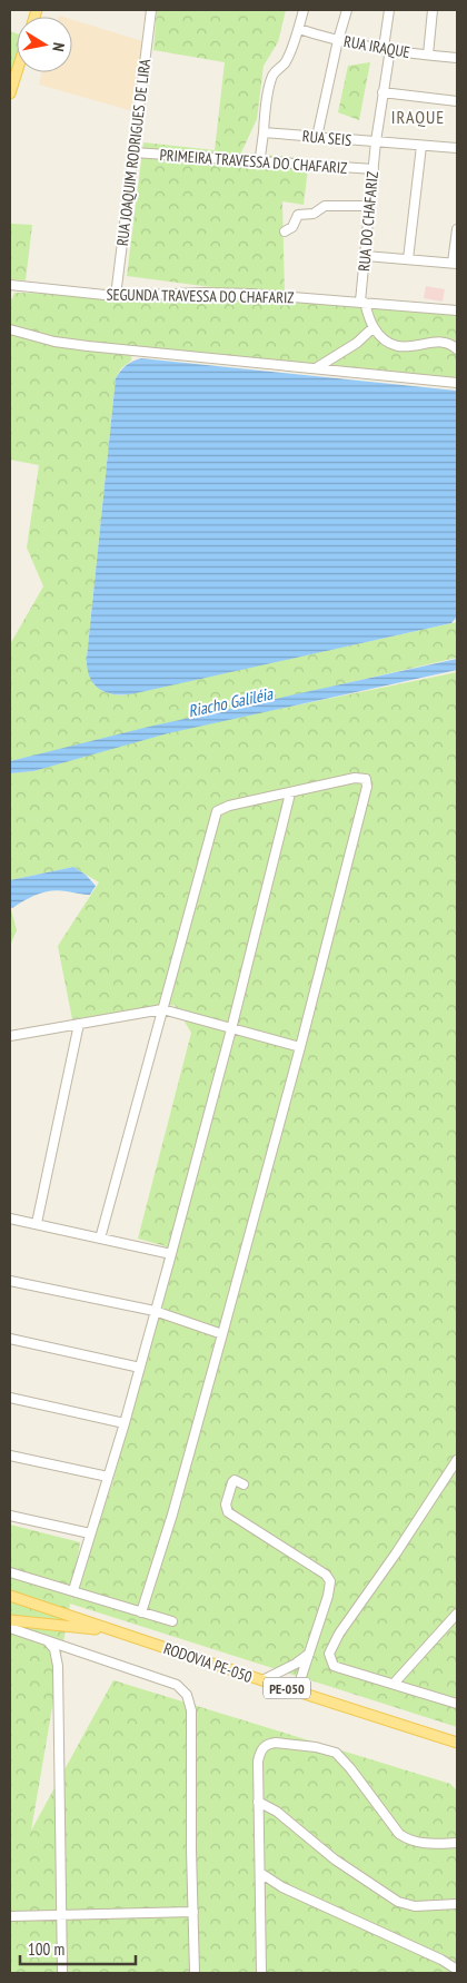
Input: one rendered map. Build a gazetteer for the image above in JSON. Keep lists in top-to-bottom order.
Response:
{
  "streets": {
    "main road": ["RODOVIA PE-050", "PE-050"],
    "street": [
      "RUA IRAQUE",
      "RUA SEIS",
      "RUA JOAQUIM RODRIGUES DE LIRA",
      "PRIMEIRA TRAVESSA DO CHAFARIZ",
      "RUA DO CHAFARIZ",
      "SEGUNDA TRAVESSA DO CHAFARIZ"
    ]
  },
  "crossings": [
    ["RUA IRAQUE", "RUA DO CHAFARIZ"],
    ["RUA SEIS", "RUA DO CHAFARIZ"],
    ["RUA JOAQUIM RODRIGUES DE LIRA", "PRIMEIRA TRAVESSA DO CHAFARIZ"],
    ["RUA JOAQUIM RODRIGUES DE LIRA", "SEGUNDA TRAVESSA DO CHAFARIZ"],
    ["PRIMEIRA TRAVESSA DO CHAFARIZ", "RUA DO CHAFARIZ"],
    ["RUA DO CHAFARIZ", "SEGUNDA TRAVESSA DO CHAFARIZ"]
  ],
  "districts": ["IRAQUE"],
  "water": ["Riacho Galiléia"],
  "scale_bar": "100 m",
  "north": "right"
}
